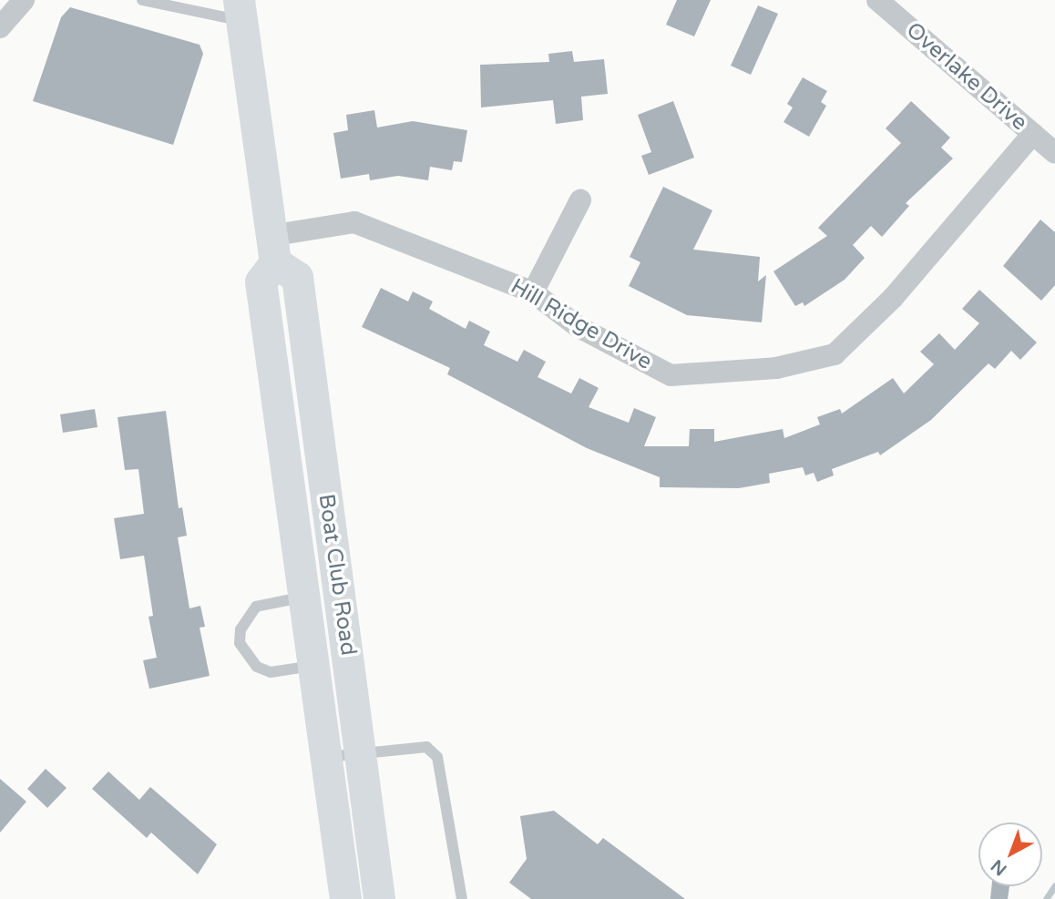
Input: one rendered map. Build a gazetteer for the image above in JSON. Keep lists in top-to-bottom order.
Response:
{
  "streets": {
    "main road": ["Boat Club Road"],
    "street": ["Overlake Drive", "Hill Ridge Drive"]
  },
  "crossings": [
    ["Overlake Drive", "Hill Ridge Drive"],
    ["Hill Ridge Drive", "Boat Club Road"]
  ],
  "north": "bottom left"
}
